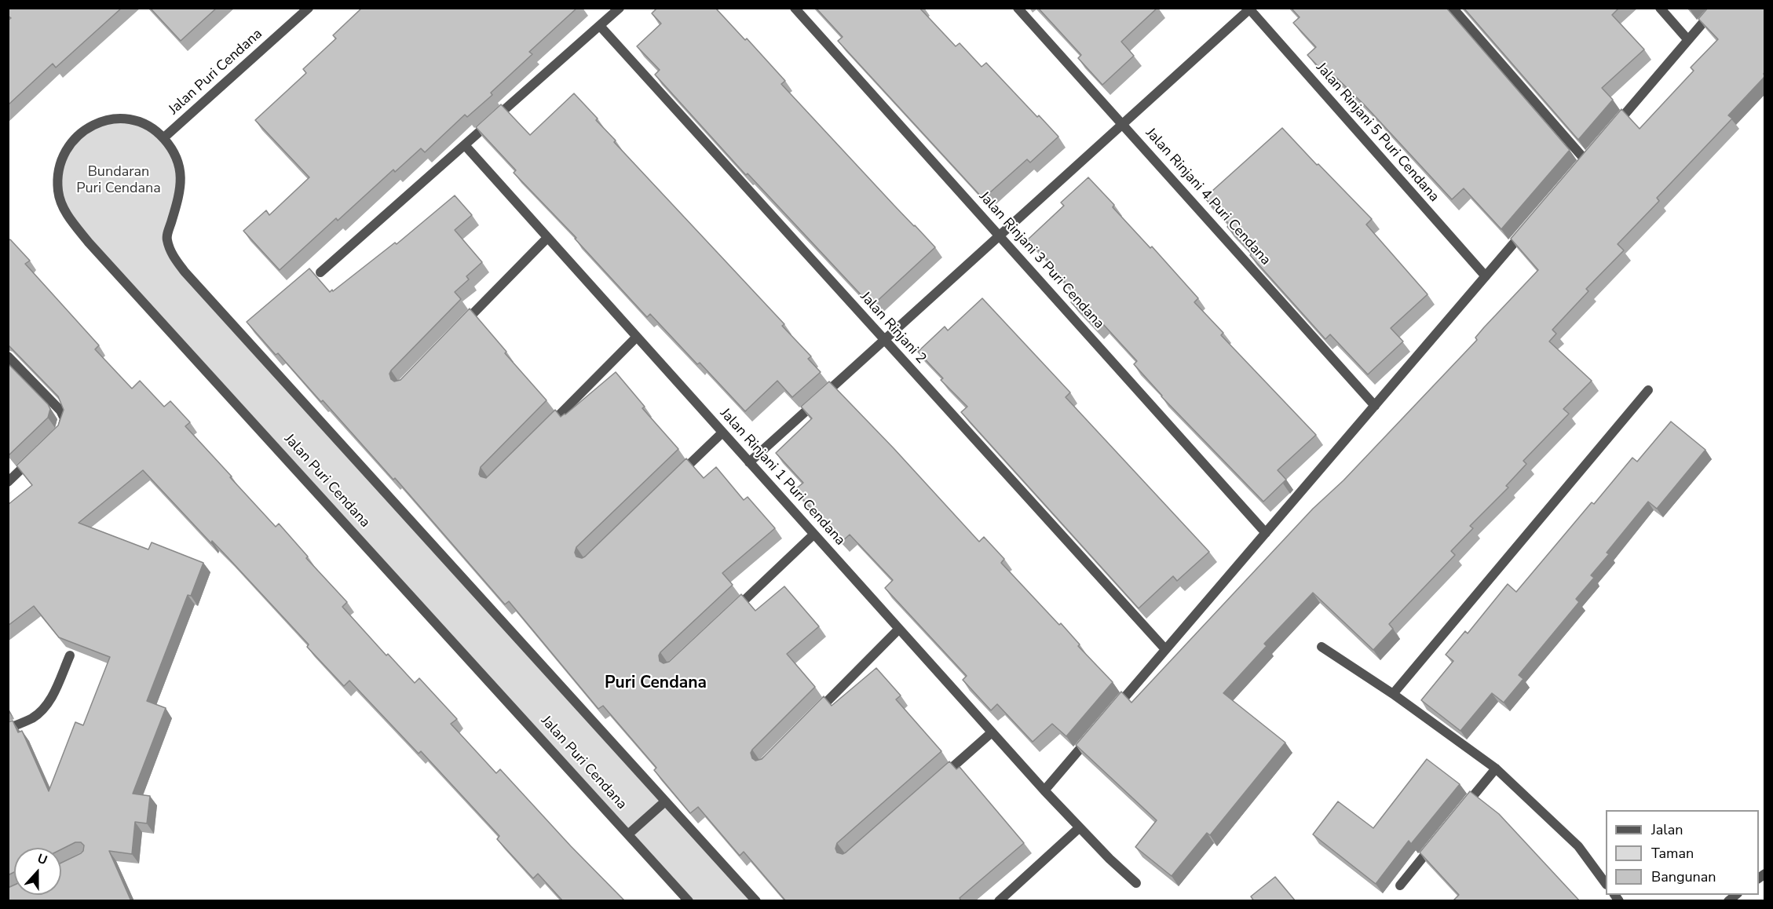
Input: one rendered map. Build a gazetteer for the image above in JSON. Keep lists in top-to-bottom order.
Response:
{
  "streets": {
    "street": [
      "Jalan Puri Cendana",
      "Jalan Rinjani 5 Puri Cendana",
      "Jalan Rinjani 4 Puri Cendana",
      "Jalan Rinjani 3 Puri Cendana",
      "Jalan Rinjani 2",
      "Jalan Rinjani 1 Puri Cendana"
    ]
  },
  "districts": ["Puri Cendana"],
  "parks": ["Bundaran Puri Cendana"],
  "legend": ["Jalan", "Taman", "Bangunan"],
  "north": "top"
}
